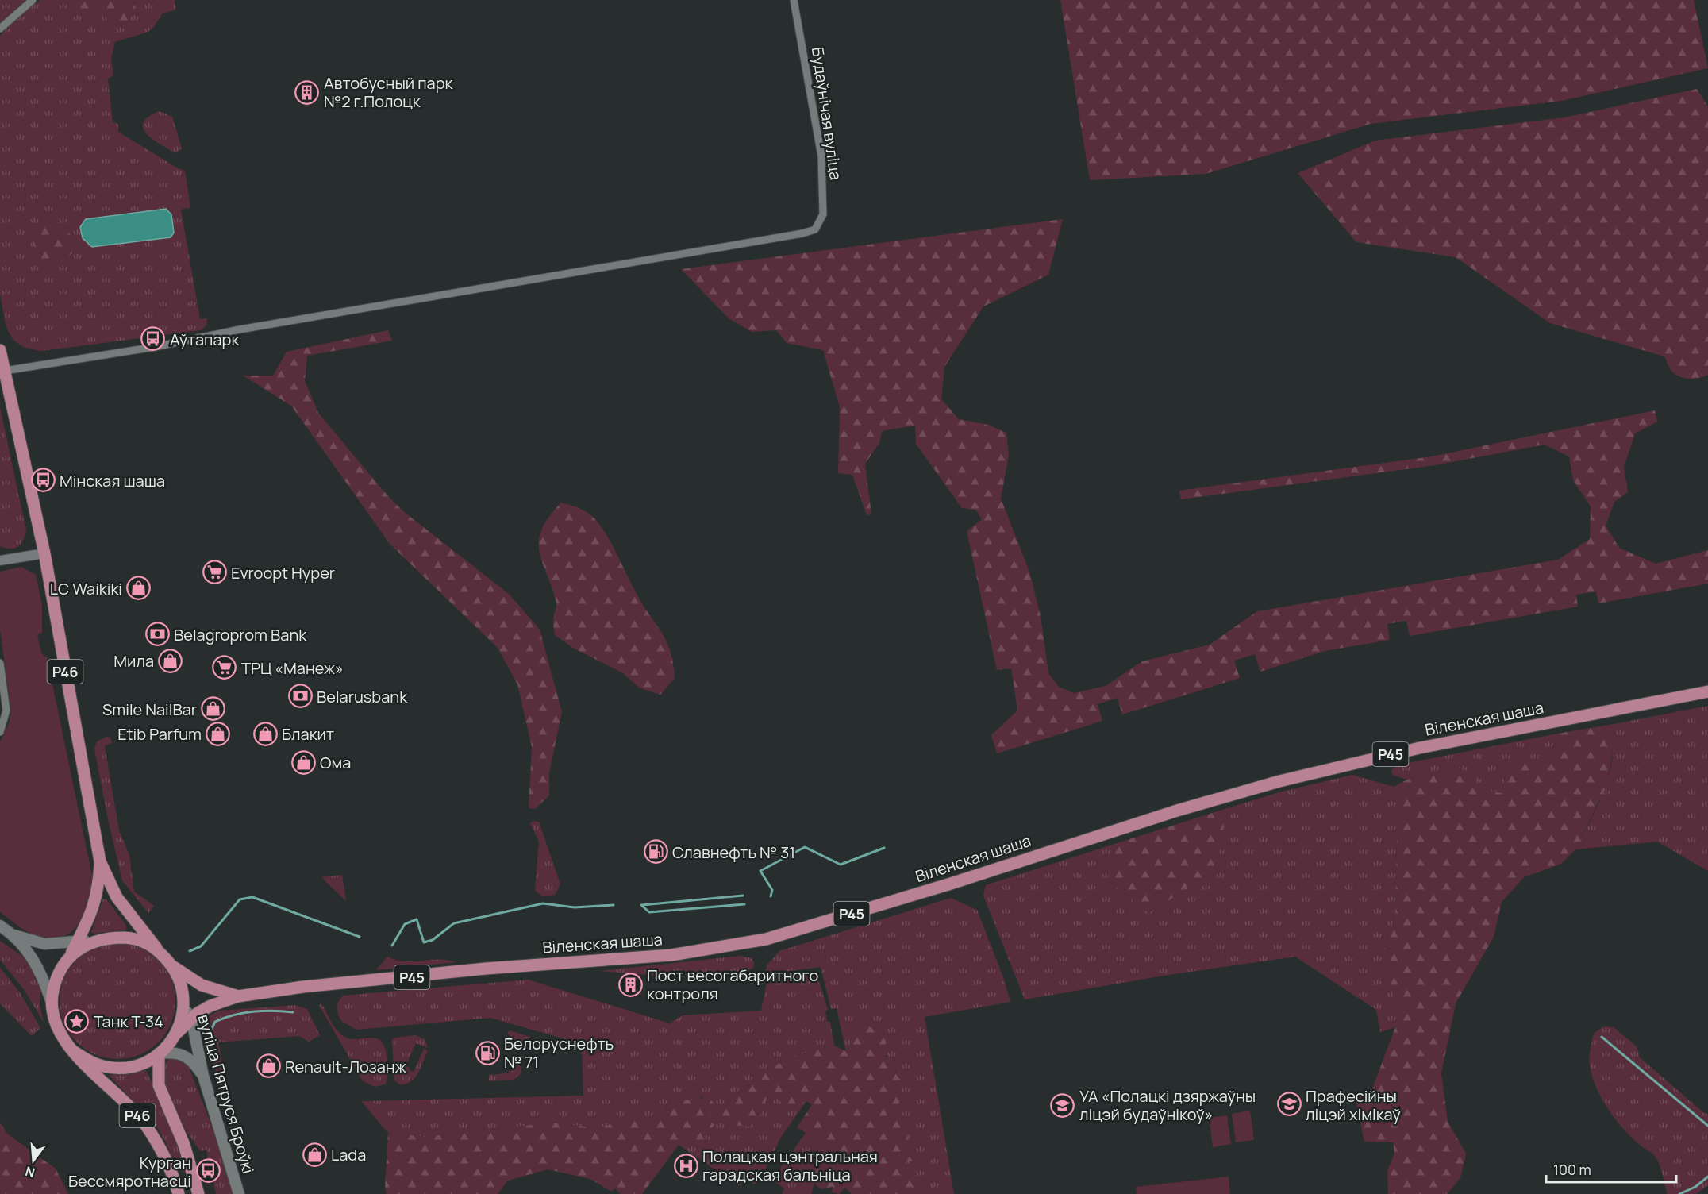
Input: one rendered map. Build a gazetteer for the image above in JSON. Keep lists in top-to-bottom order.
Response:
{
  "streets": {
    "main road": [
      "Р46",
      "Віленская шаша",
      "Р45",
      "вуліца Пятруся Броўкі"
    ],
    "street": ["Будаўнічая вуліца"]
  },
  "crossings": [
    ["Будаўнічая вуліца", "Р46"],
    ["Р46", "Р45"],
    ["Р46", "вуліца Пятруся Броўкі"],
    ["Віленская шаша", "Р45"],
    ["Р45", "вуліца Пятруся Броўкі"]
  ],
  "places": {
    "building": ["Автобусный парк №2 г.Полоцк", "Пост весогабаритного контроля"],
    "bus stop": ["Аўтапарк", "Мінская шаша", "Курган Бессмяротнасці"],
    "supermarket": ["Evroopt Hyper", "ТРЦ «Манеж»"],
    "shop": [
      "LC Waikiki",
      "Мила",
      "Smile NailBar",
      "Etib Parfum",
      "Блакит",
      "Ома",
      "Renault-Лозанж",
      "Lada"
    ],
    "bank": ["Belagroprom Bank", "Belarusbank"],
    "fuel station": ["Славнефть № 31", "Белоруснефть № 71"],
    "place": ["Танк Т-34"],
    "school or university": ["Прафесійны ліцэй хімікаў", "УА «Полацкі дзяржаўны ліцэй будаўнікоў»"],
    "hospital": ["Полацкая цэнтральная гарадская бальніца"]
  },
  "scale_bar": "100 m",
  "north": "bottom"
}
